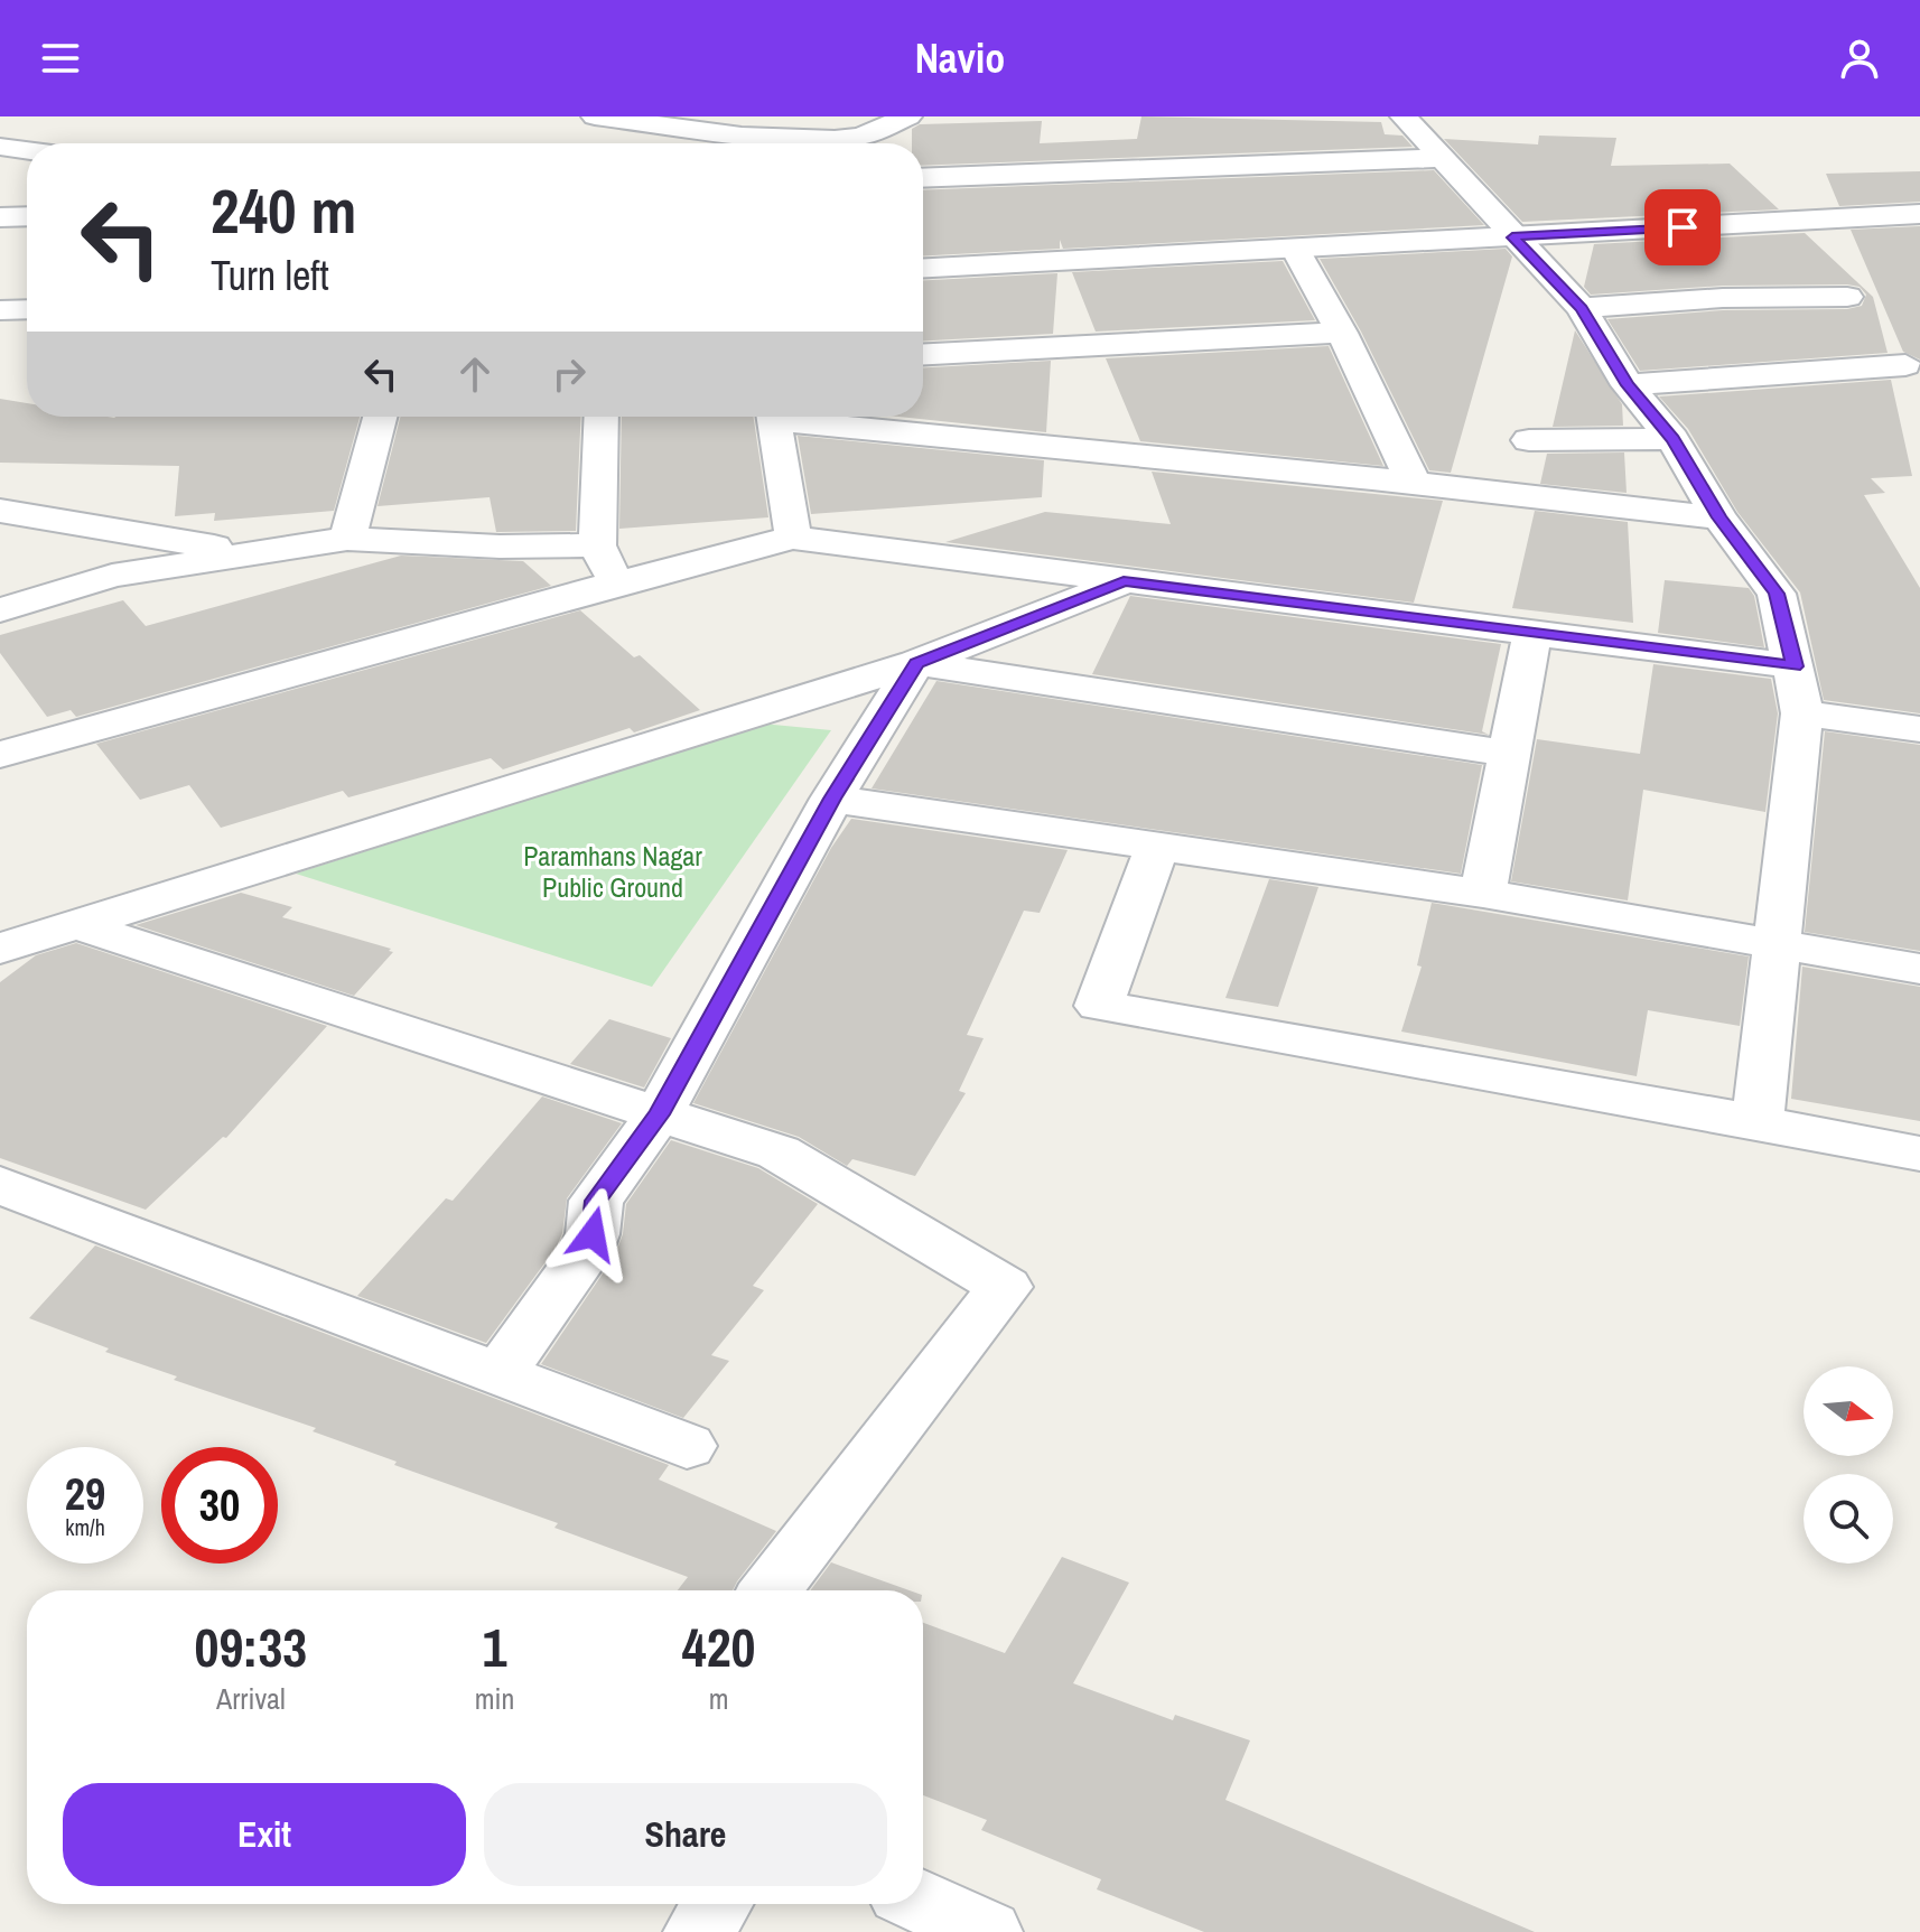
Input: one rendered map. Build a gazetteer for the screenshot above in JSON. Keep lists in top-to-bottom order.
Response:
{
  "parks": ["Paramhans Nagar Public Ground"],
  "north": "right",
  "page": {
    "header": "Navio",
    "turn": ["240 m", "Turn left"],
    "speed": "29 km/h",
    "limit": "30",
    "eta": [
      "09:33",
      "Arrival",
      "1",
      "min",
      "420",
      "m"
    ],
    "buttons": ["Exit", "Share"]
  }
}
